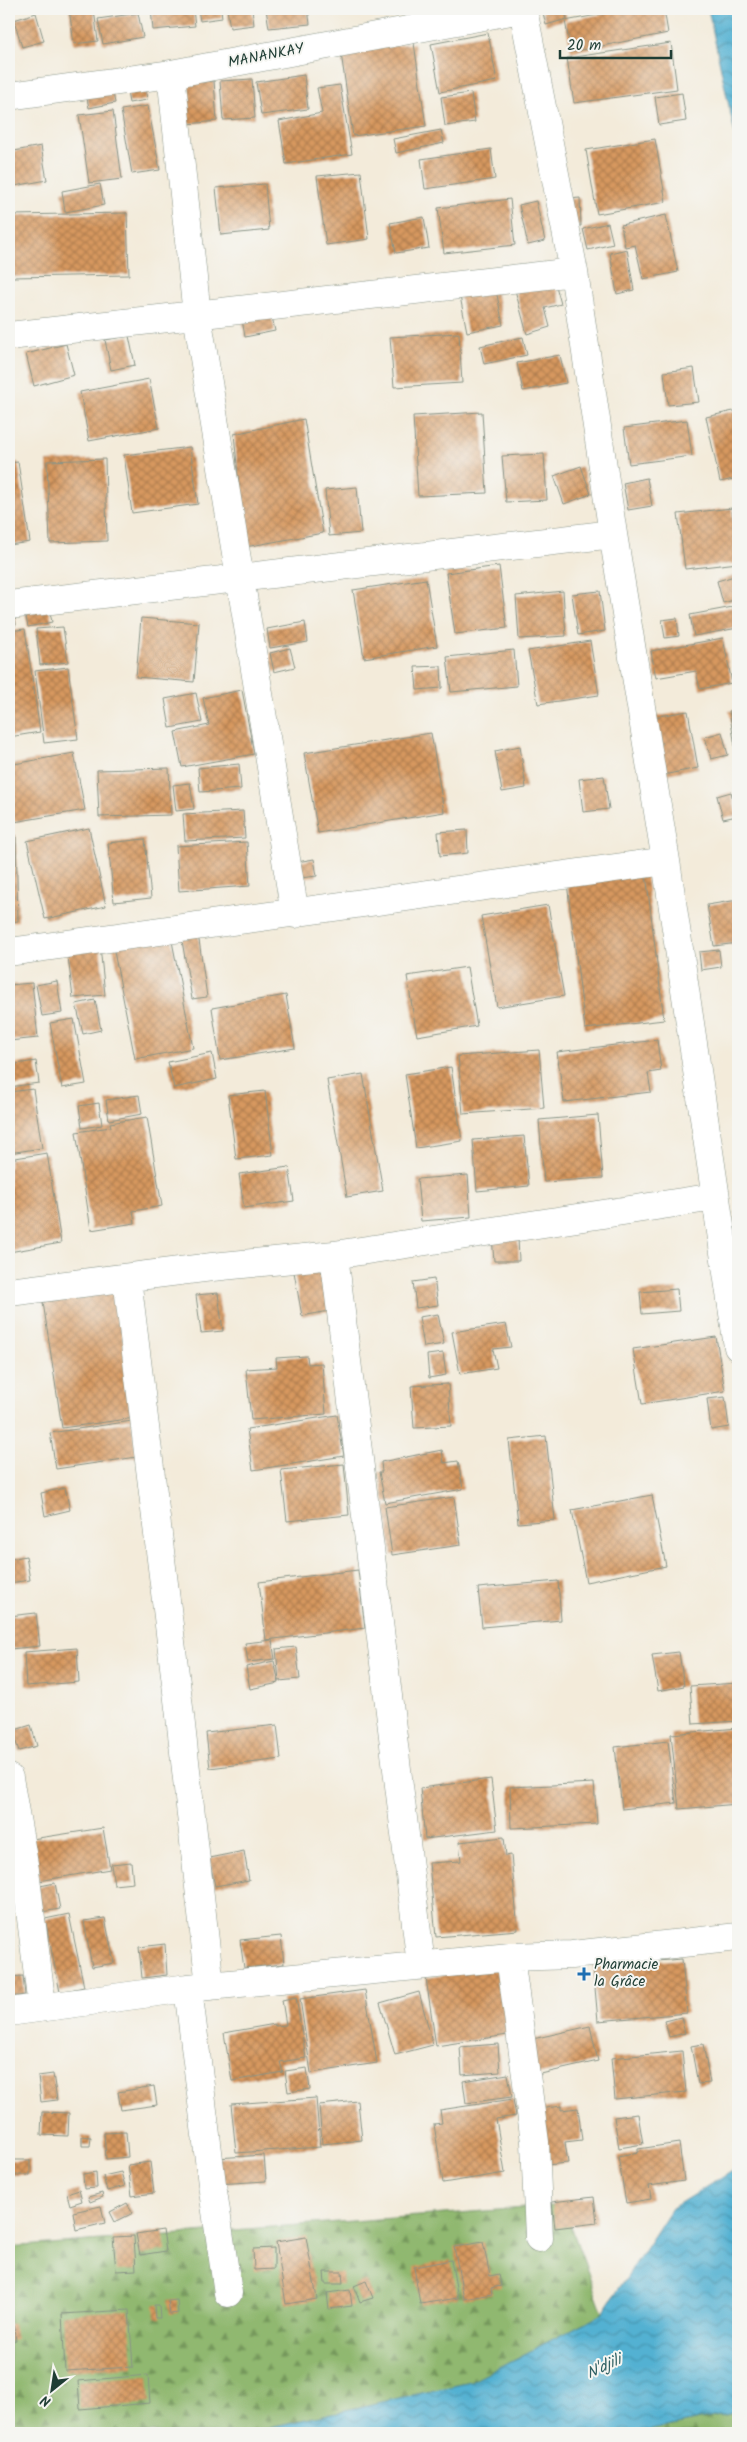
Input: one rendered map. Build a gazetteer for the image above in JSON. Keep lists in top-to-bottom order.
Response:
{
  "streets": {
    "street": ["MANANKAY"]
  },
  "water": ["N'djili"],
  "places": {
    "health": ["Pharmacie la Grâce"]
  },
  "scale_bar": "20 m",
  "north": "bottom left"
}
